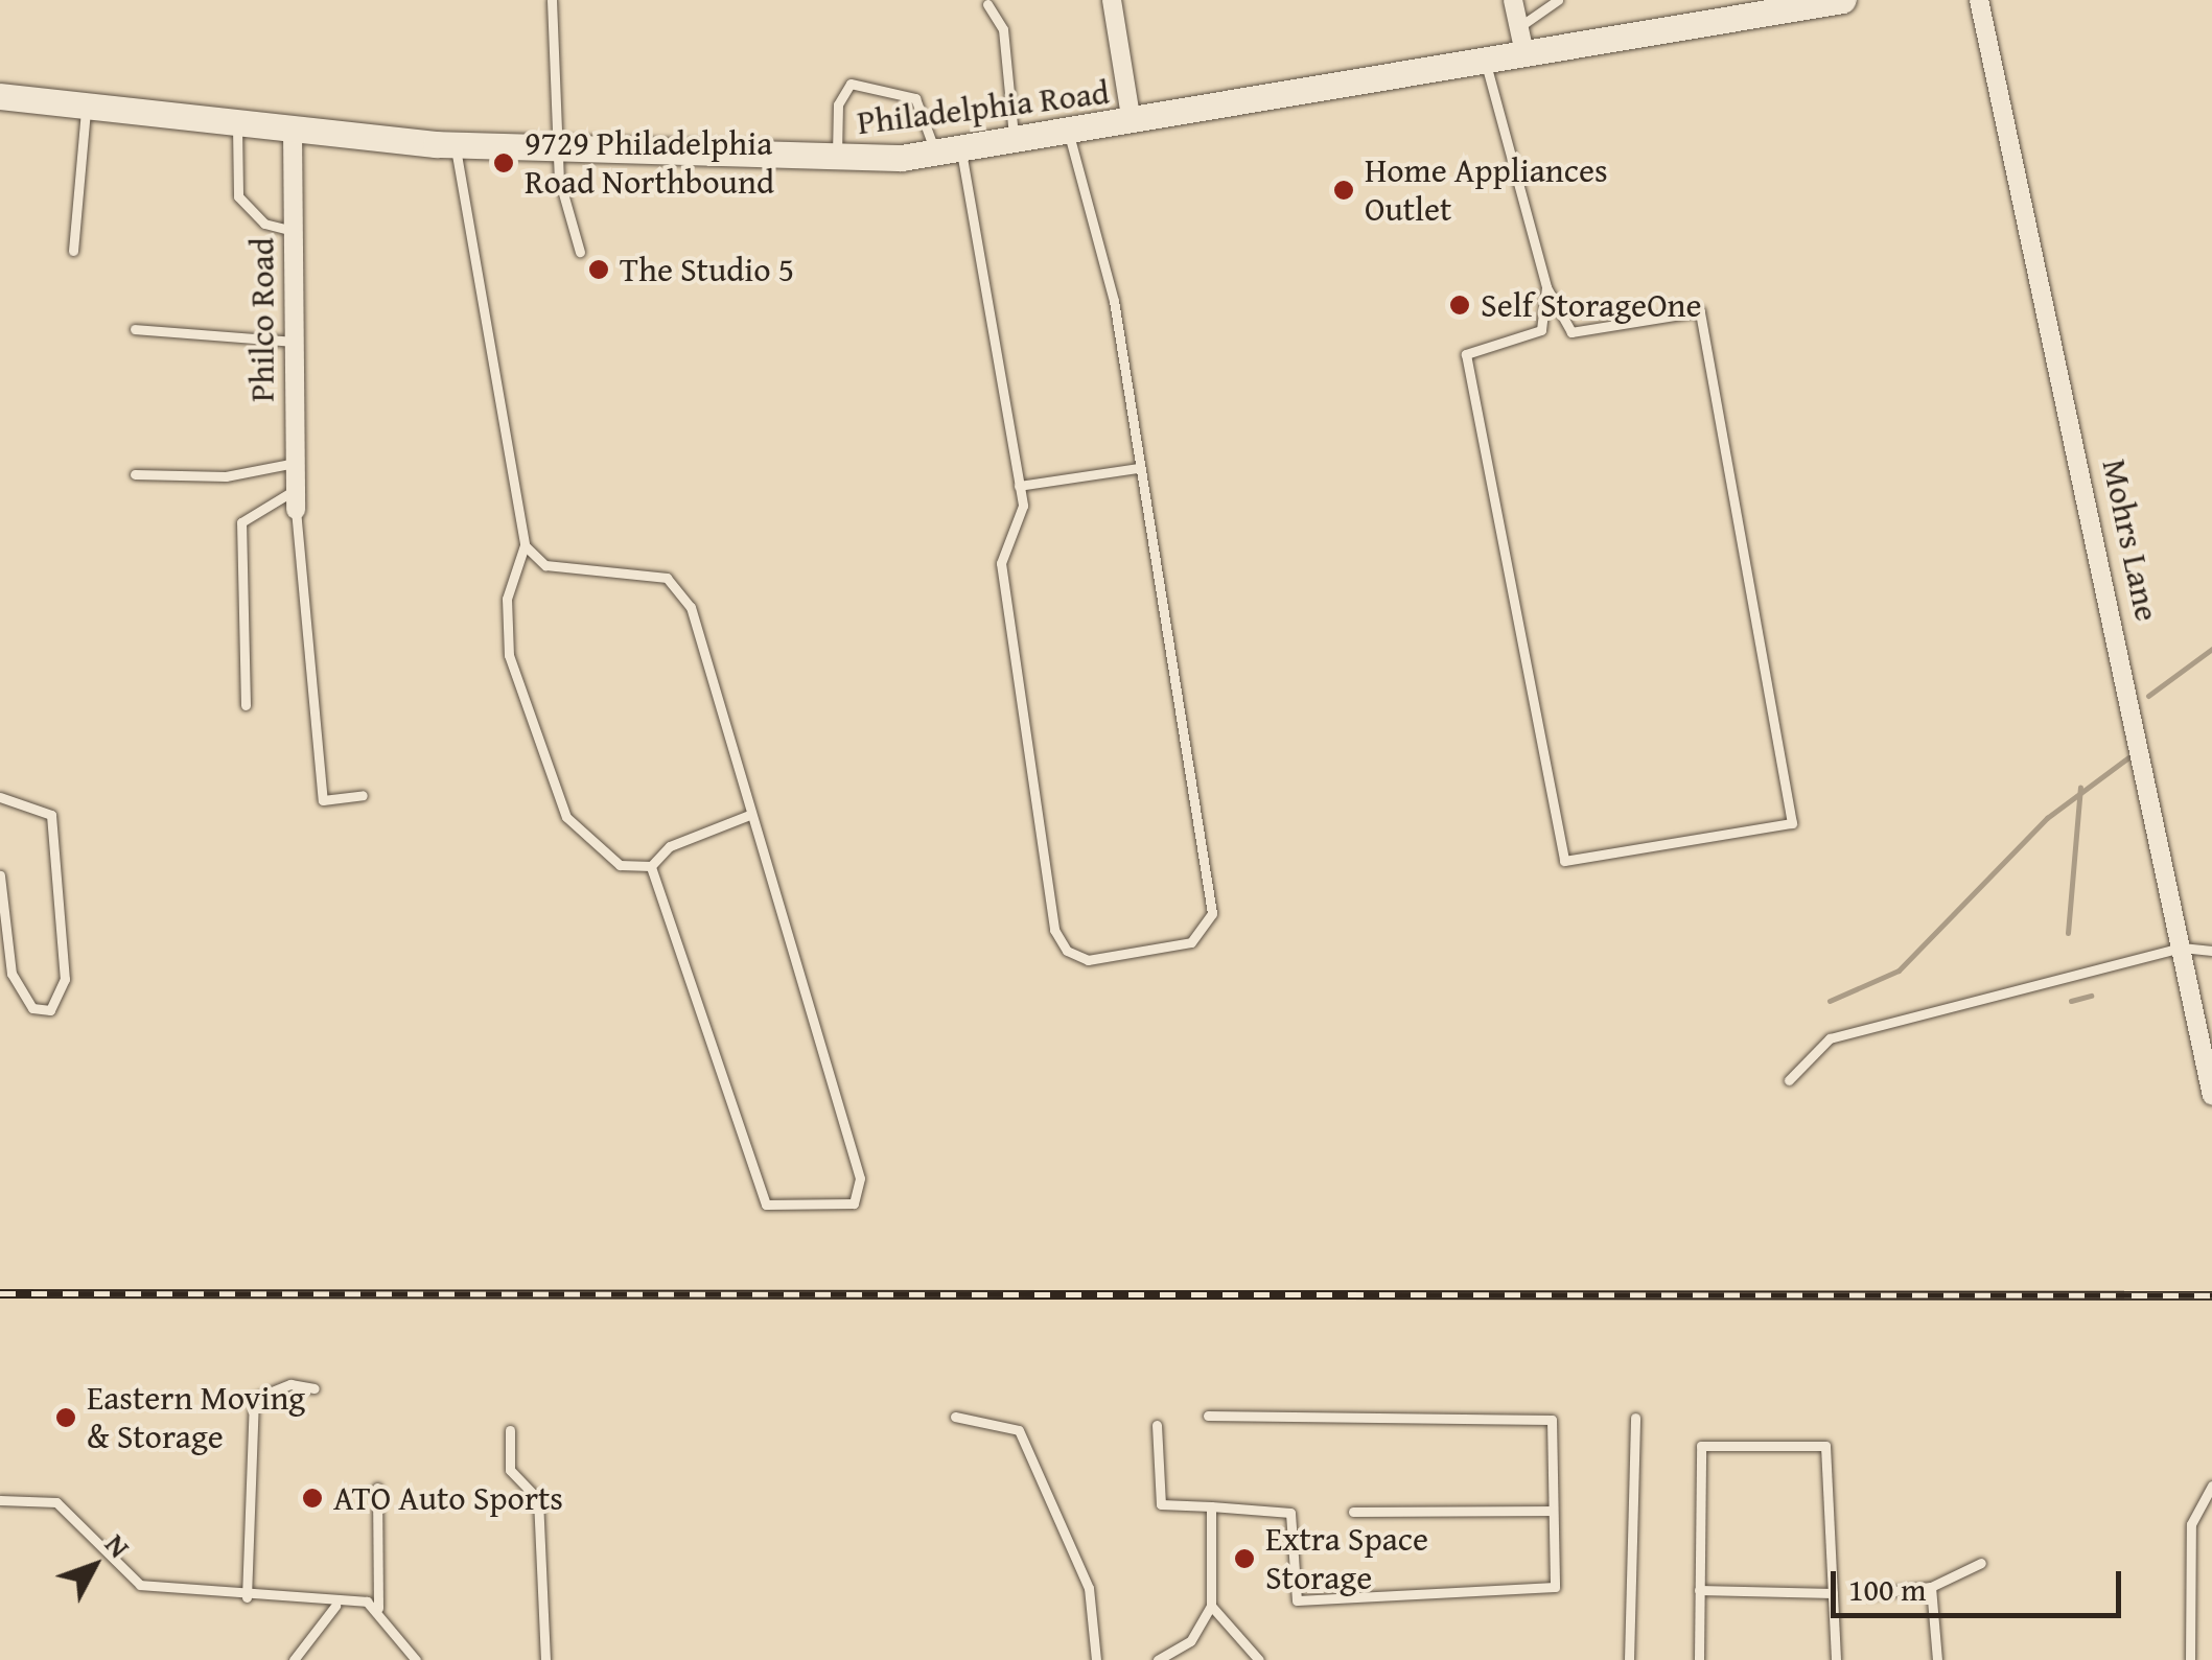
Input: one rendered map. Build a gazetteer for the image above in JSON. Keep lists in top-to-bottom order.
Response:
{
  "streets": {
    "main road": ["Philadelphia Road"],
    "street": ["Philco Road", "Mohrs Lane"]
  },
  "crossings": [
    ["Philadelphia Road", "Philco Road"]
  ],
  "places": [
    "9729 Philadelphia Road Northbound",
    "Home Appliances Outlet",
    "The Studio 5",
    "Self StorageOne",
    "Eastern Moving & Storage",
    "ATO Auto Sports",
    "Extra Space Storage"
  ],
  "scale_bar": "100 m",
  "north": "top right"
}
